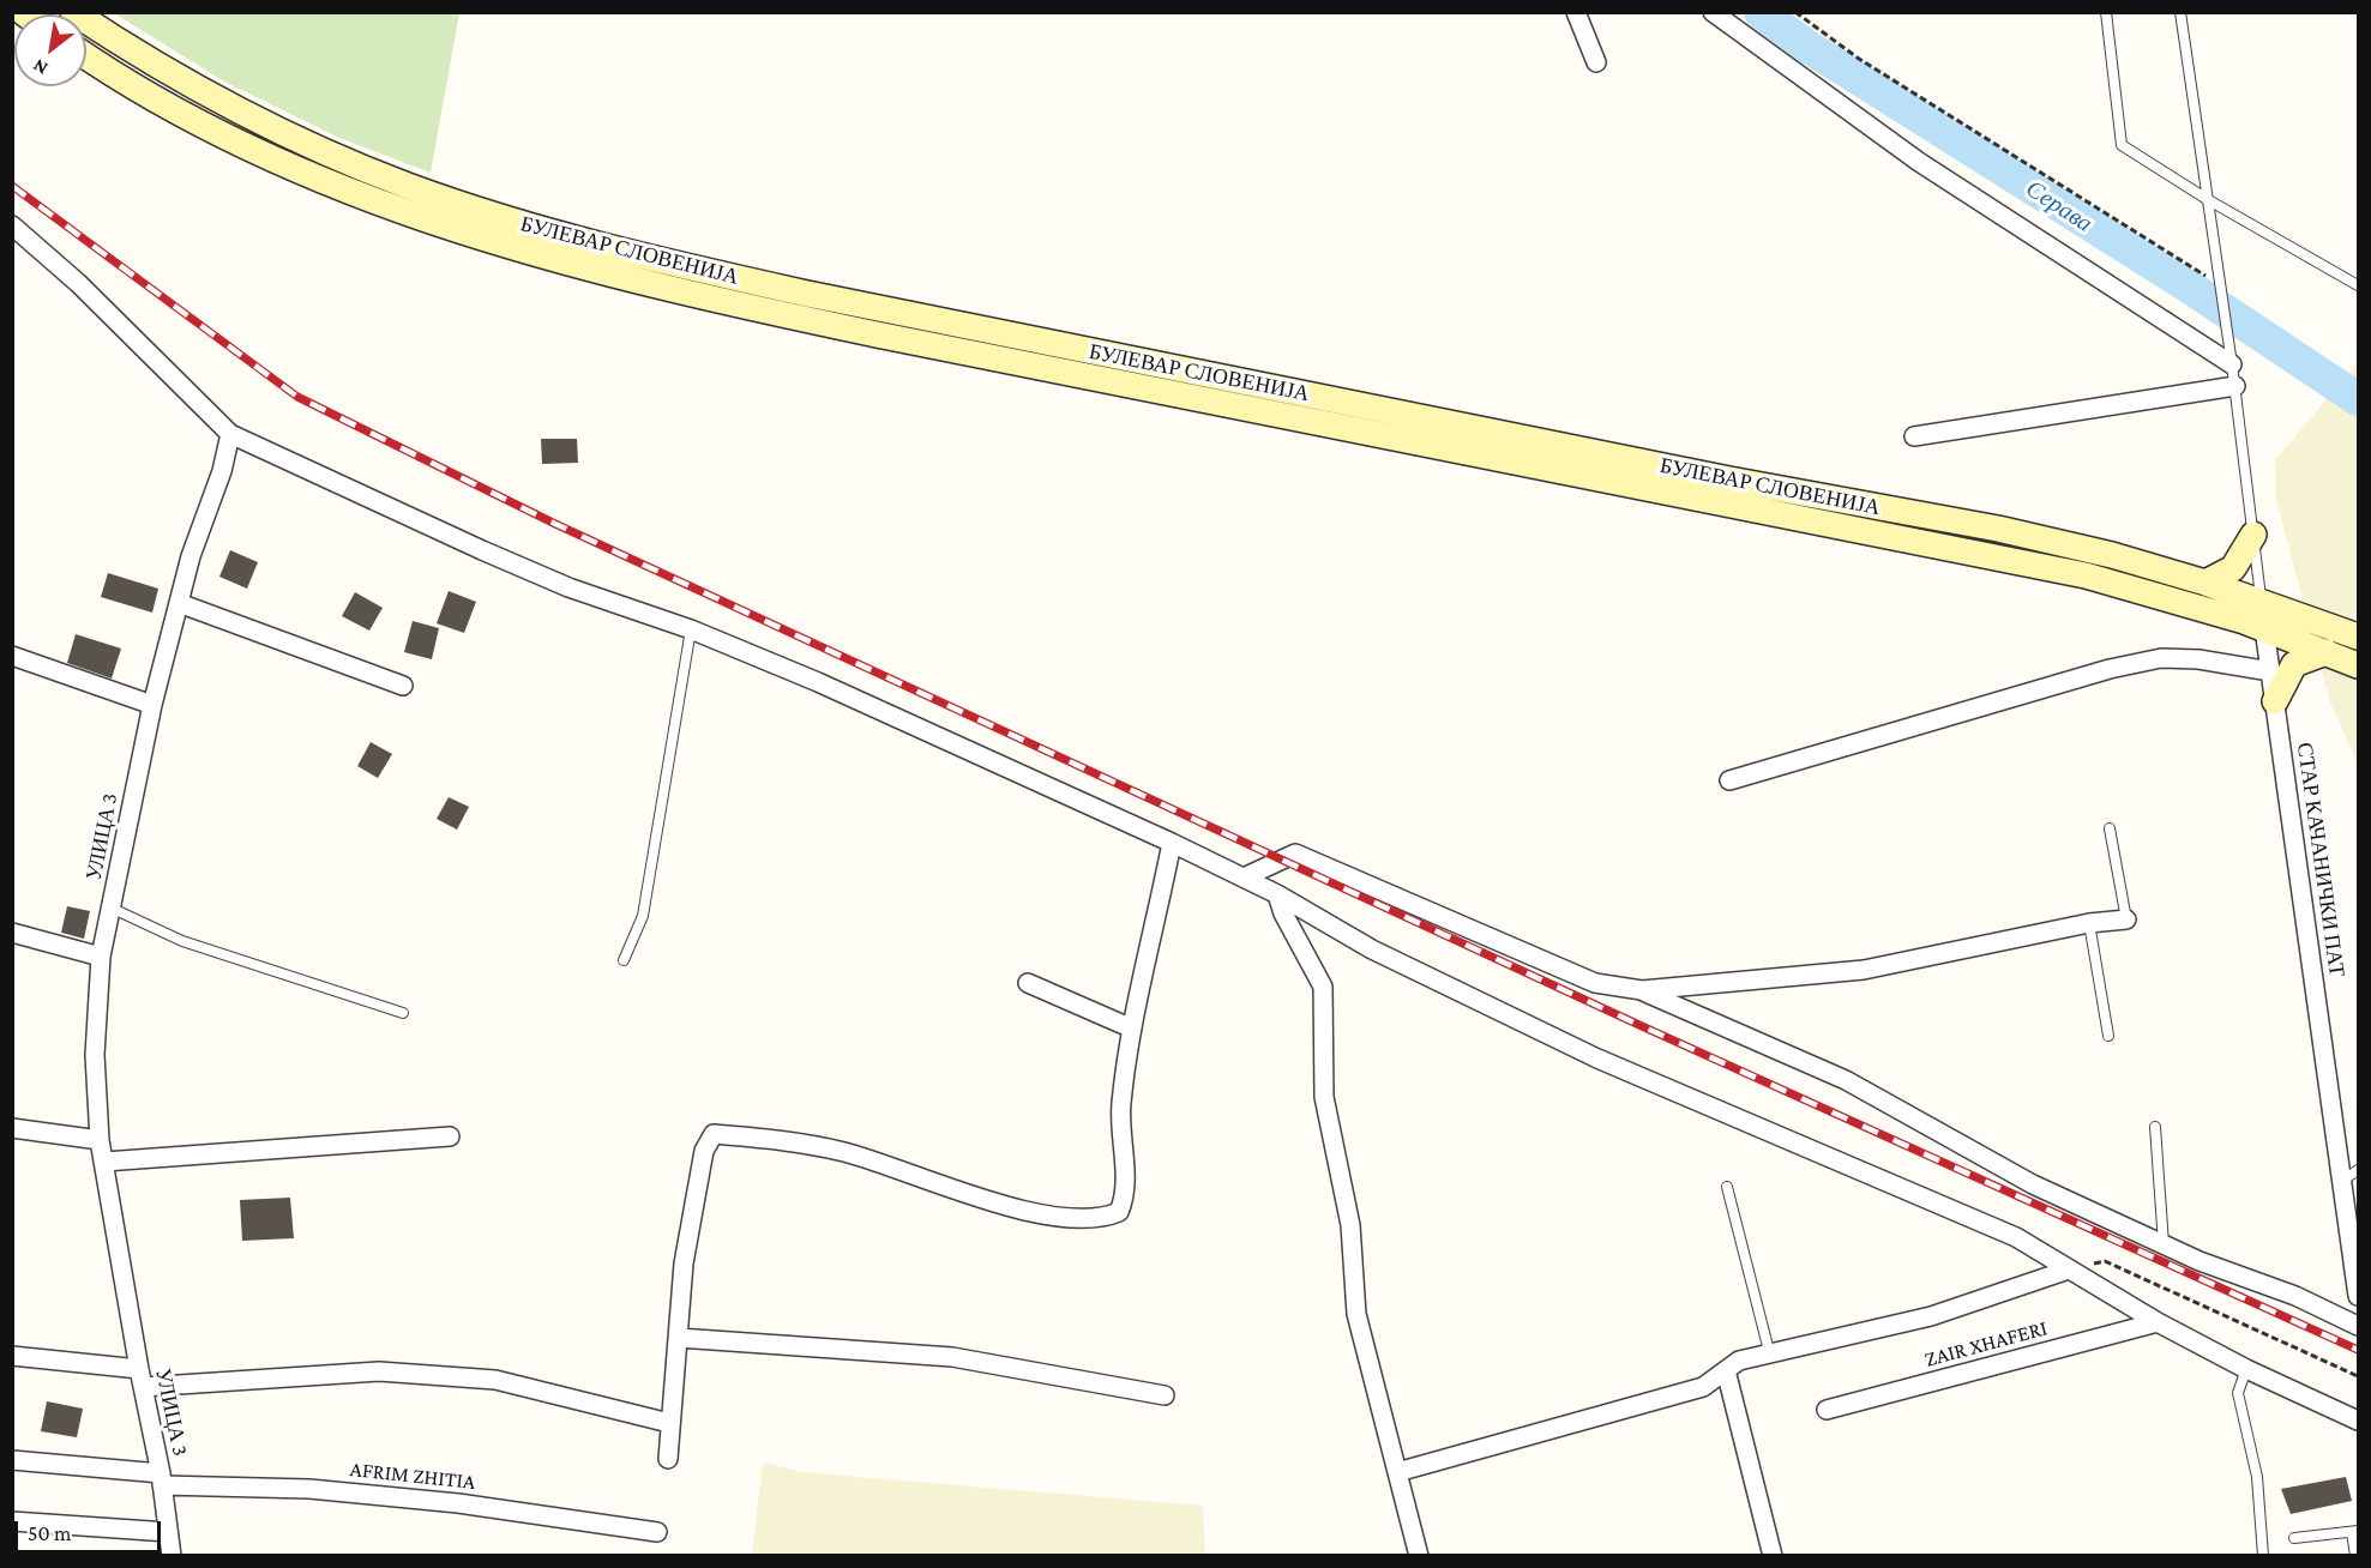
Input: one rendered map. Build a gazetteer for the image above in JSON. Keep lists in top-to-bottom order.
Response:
{
  "streets": {
    "street": [
      "БУЛЕВАР СЛОВЕНИЈА",
      "УЛИЦА 3",
      "СТАР КАЧАНИЧКИ ПАТ",
      "ZAIR XHAFERI",
      "AFRIM ZHITIA"
    ]
  },
  "crossings": [
    ["БУЛЕВАР СЛОВЕНИЈА", "СТАР КАЧАНИЧКИ ПАТ"],
    ["УЛИЦА 3", "AFRIM ZHITIA"]
  ],
  "water": ["Серава"],
  "scale_bar": "50 m",
  "north": "bottom left"
}
